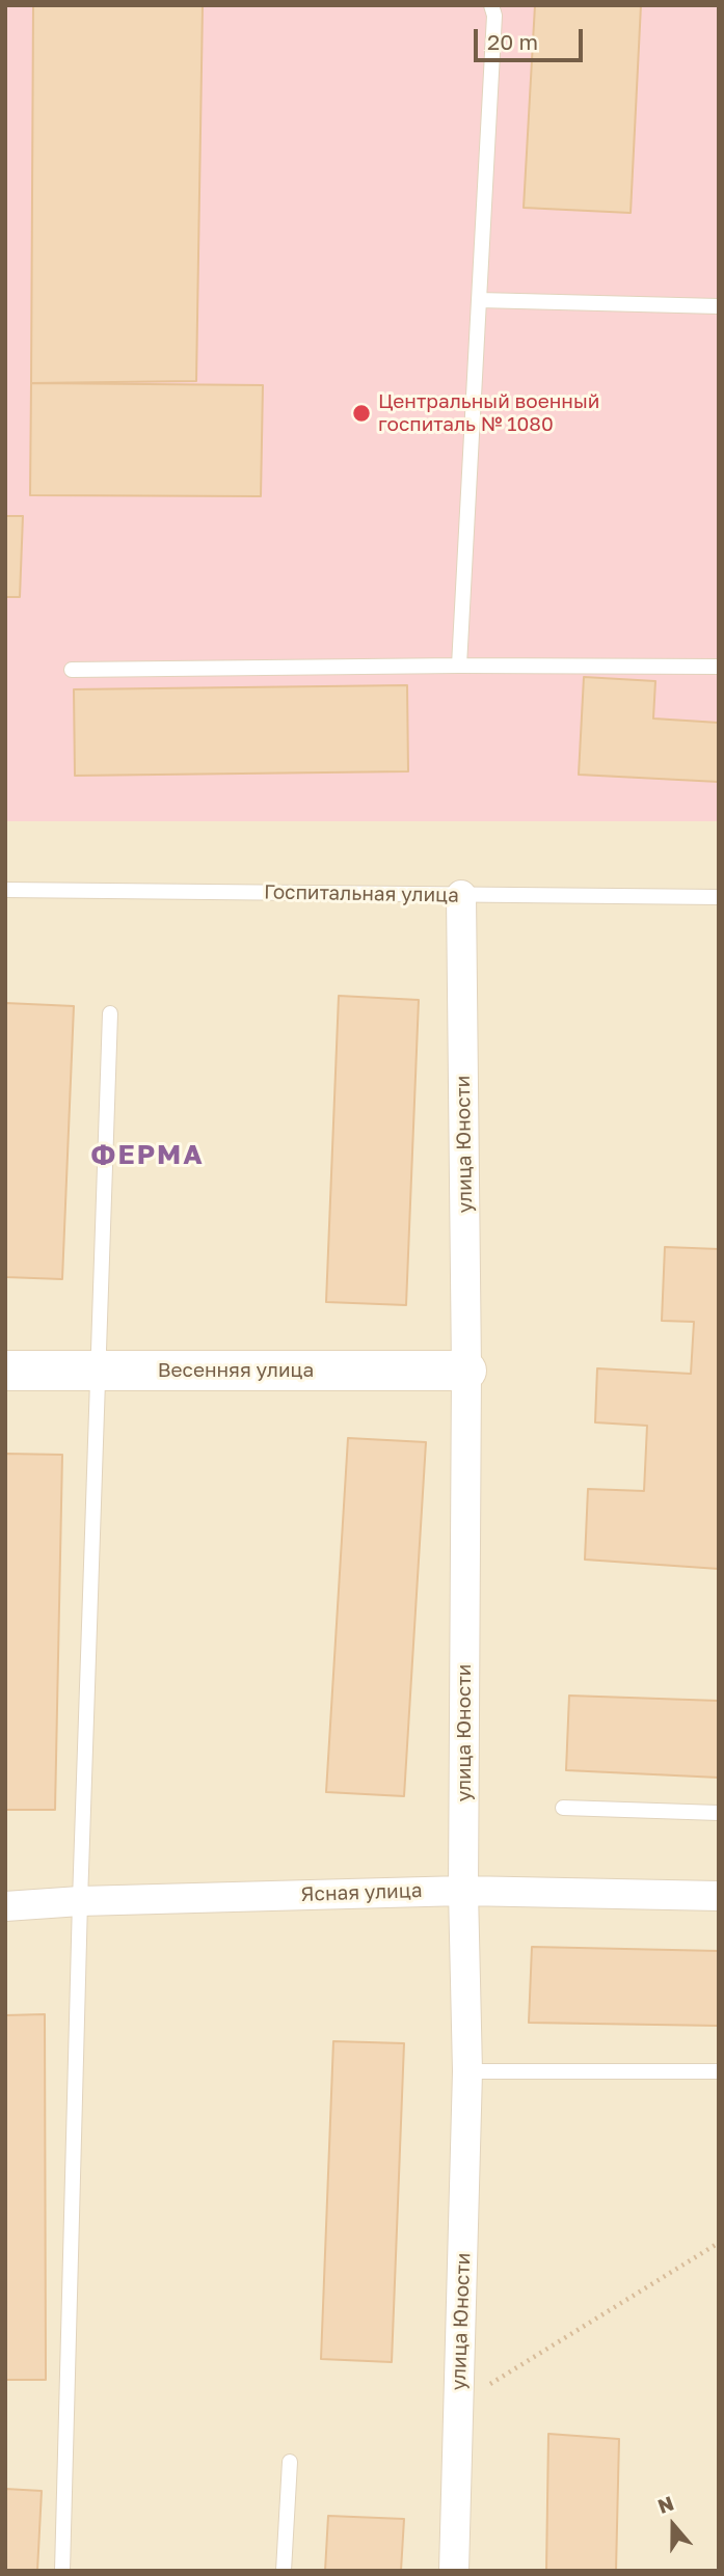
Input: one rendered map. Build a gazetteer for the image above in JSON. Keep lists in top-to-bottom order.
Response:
{
  "streets": {
    "street": ["улица Юности", "Весенняя улица", "Ясная улица"],
    "lane": ["Госпитальная улица"]
  },
  "crossings": [
    ["Госпитальная улица", "улица Юности"],
    ["улица Юности", "Весенняя улица"],
    ["улица Юности", "Ясная улица"]
  ],
  "districts": ["ФЕРМА"],
  "places": ["Центральный военный госпиталь № 1080"],
  "scale_bar": "20 m",
  "north": "top"
}
